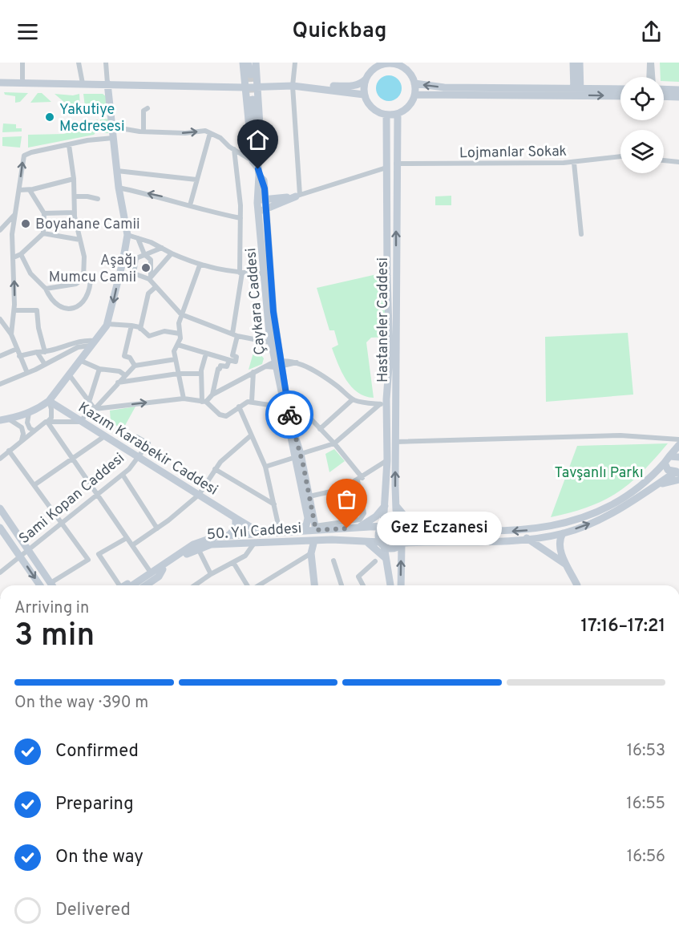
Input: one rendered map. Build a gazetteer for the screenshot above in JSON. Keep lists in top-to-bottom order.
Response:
{
  "streets": {
    "main road": [
      "Çaykara Caddesi",
      "Hastaneler Caddesi",
      "Kazım Karabekir Caddesi",
      "50. Yıl Caddesi"
    ],
    "street": ["Lojmanlar Sokak", "Sami Kopan Caddesi"]
  },
  "crossings": [
    ["Lojmanlar Sokak", "Hastaneler Caddesi"],
    ["Çaykara Caddesi", "50. Yıl Caddesi"],
    ["Hastaneler Caddesi", "50. Yıl Caddesi"],
    ["Kazım Karabekir Caddesi", "Sami Kopan Caddesi"],
    ["Kazım Karabekir Caddesi", "50. Yıl Caddesi"]
  ],
  "parks": ["Tavşanlı Parkı"],
  "places": [
    "Yakutiye Medresesi",
    "Boyahane Camii",
    "Aşağı Mumcu Camii",
    "Gez Eczanesi"
  ],
  "page": {
    "header": "Quickbag",
    "bubble": "Gez Eczanesi",
    "heading": ["3 min", "Arriving in", "17:16–17:21"],
    "bar": "On the way · 390 m",
    "list": [
      ["Confirmed", "16:53"],
      ["Preparing", "16:55"],
      ["On the way", "16:56"],
      "Delivered"
    ]
  }
}
